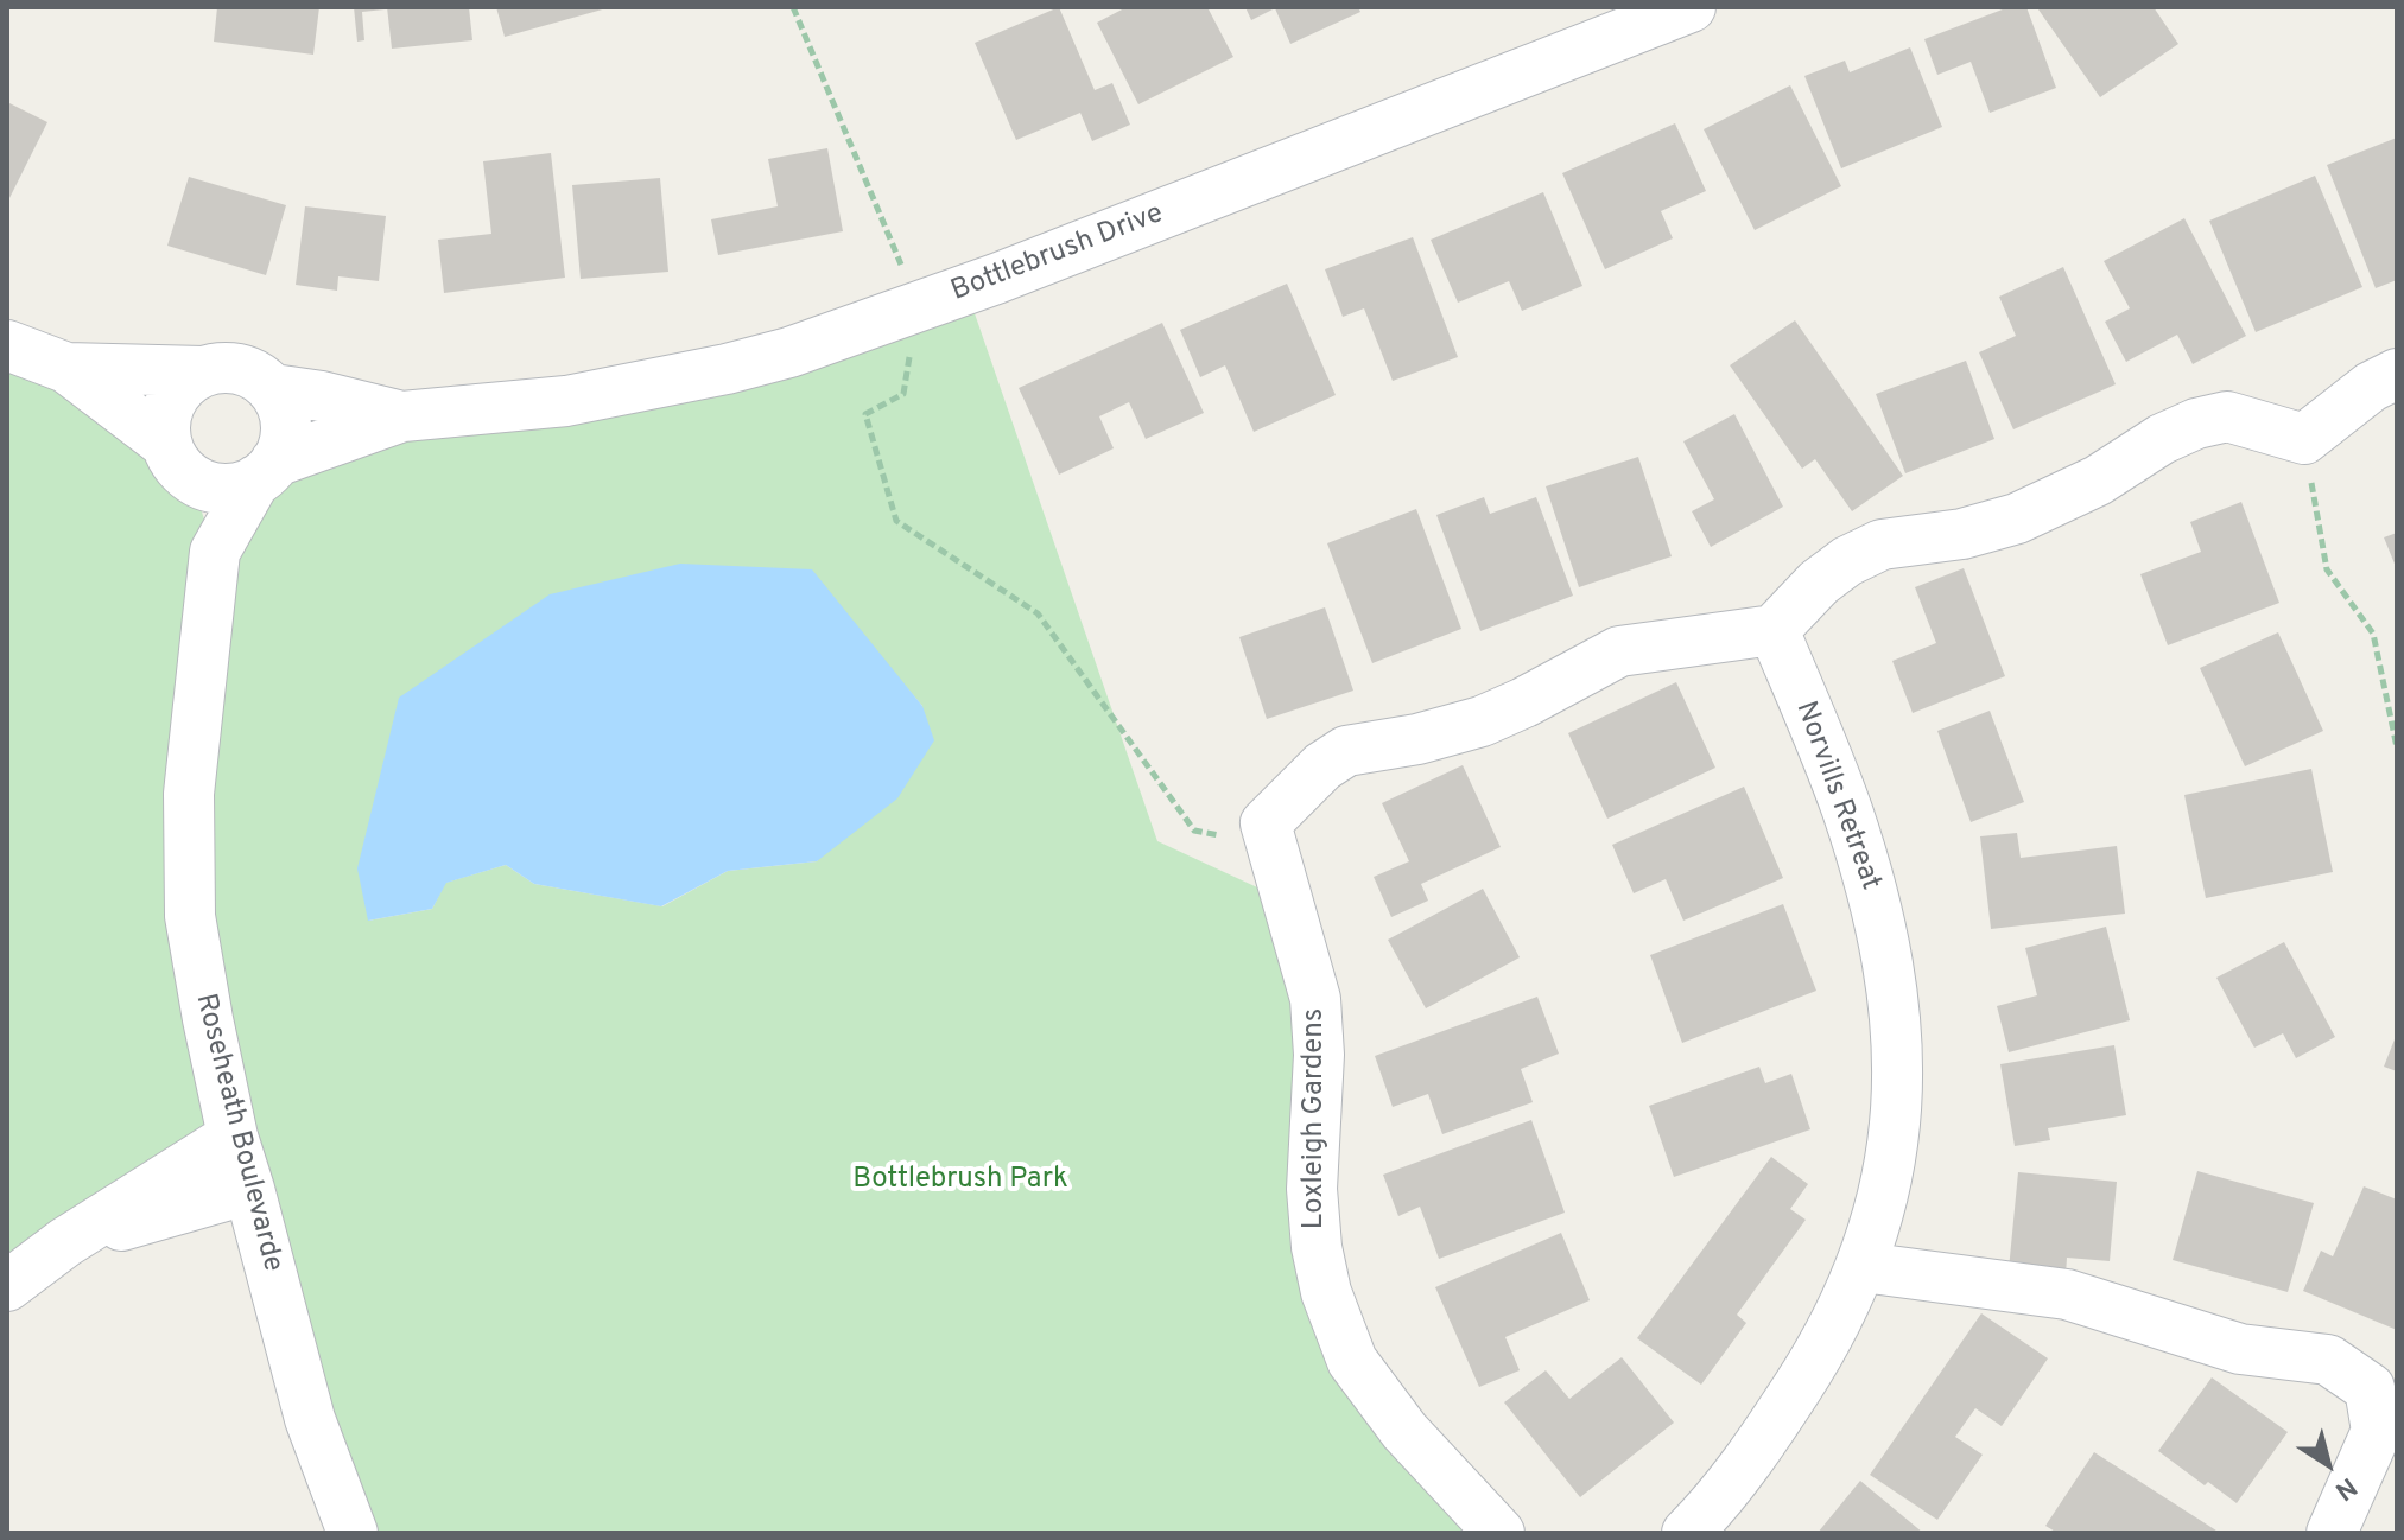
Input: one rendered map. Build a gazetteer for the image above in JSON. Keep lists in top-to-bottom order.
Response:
{
  "streets": {
    "street": [
      "Bottlebrush Drive",
      "Norvills Retreat",
      "Loxleigh Gardens",
      "Roseheath Boulevarde"
    ]
  },
  "crossings": [
    ["Bottlebrush Drive", "Roseheath Boulevarde"]
  ],
  "parks": ["Bottlebrush Park"],
  "north": "bottom right"
}
